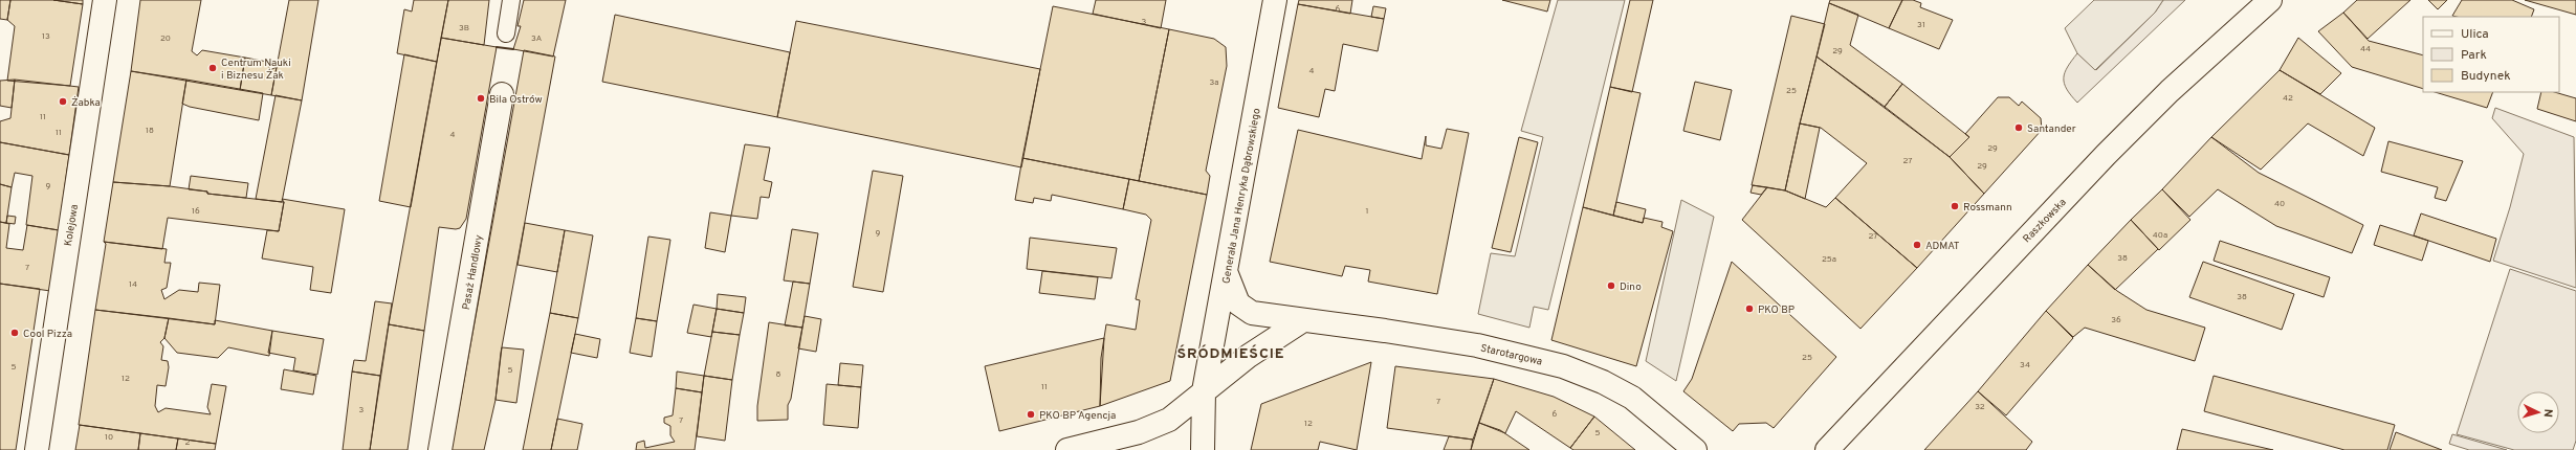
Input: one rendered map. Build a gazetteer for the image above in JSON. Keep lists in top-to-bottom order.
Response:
{
  "streets": {
    "street": [
      "Generała Jana Henryka Dąbrowskiego",
      "Raszkowska",
      "Kolejowa",
      "Pasaż Handlowy",
      "Starotargowa"
    ]
  },
  "crossings": [
    ["Generała Jana Henryka Dąbrowskiego", "Starotargowa"]
  ],
  "districts": ["ŚRÓDMIEŚCIE"],
  "places": [
    "Centrum Nauki i Biznesu Żak",
    "Bila Ostrów",
    "Żabka",
    "Santander",
    "Rossmann",
    "ADMAT",
    "Dino",
    "PKO BP",
    "Cool Pizza",
    "PKO BP Agencja"
  ],
  "house_numbers": [
    "6",
    "3",
    "31",
    "3B",
    "13",
    "20",
    "3A",
    "44",
    "29",
    "4",
    "3a",
    "25",
    "42",
    "11",
    "18",
    "11",
    "4",
    "29",
    "27",
    "29",
    "9",
    "40",
    "16",
    "1",
    "9",
    "40a",
    "27",
    "38",
    "25a",
    "7",
    "14",
    "38",
    "36",
    "25",
    "34",
    "5",
    "5",
    "8",
    "12",
    "11",
    "7",
    "32",
    "3",
    "6",
    "7",
    "12",
    "5",
    "10",
    "2"
  ],
  "legend": ["Ulica", "Park", "Budynek"],
  "north": "right"
}
